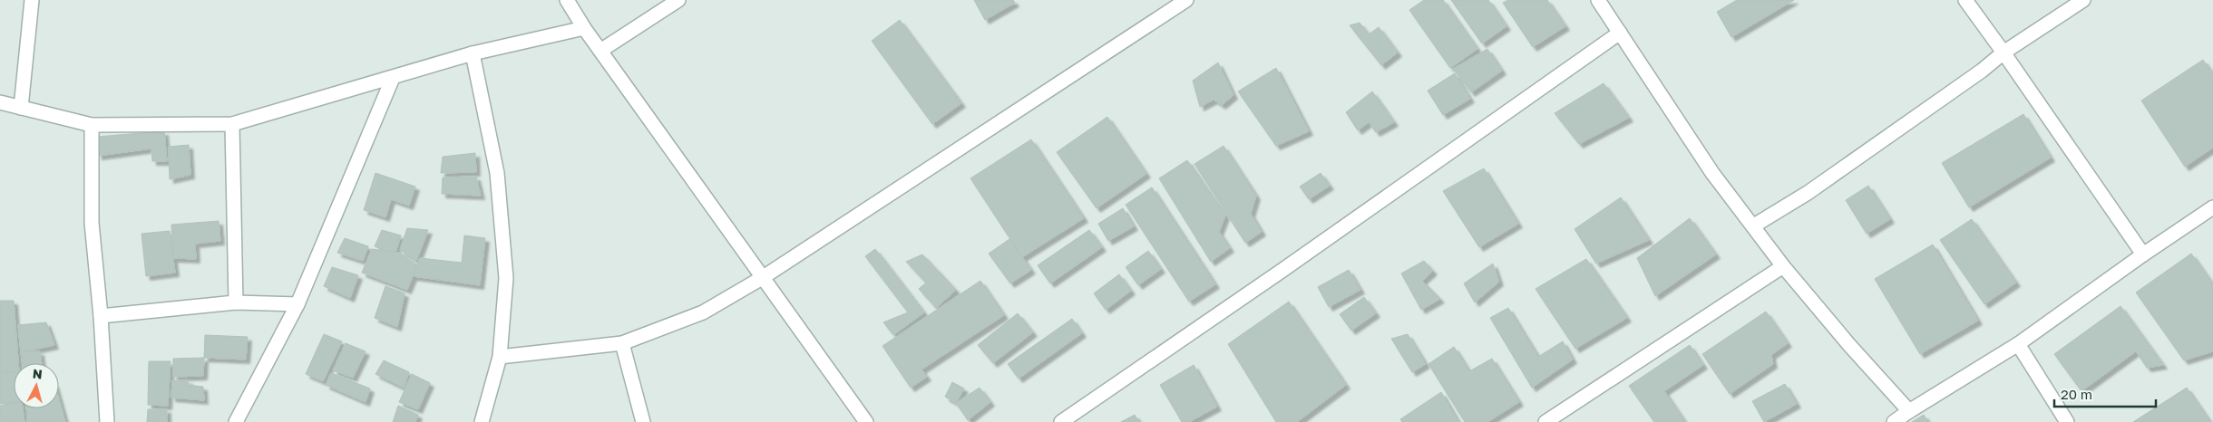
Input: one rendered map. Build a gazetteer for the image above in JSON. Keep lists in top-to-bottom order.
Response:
{
  "scale_bar": "20 m",
  "north": "top"
}
